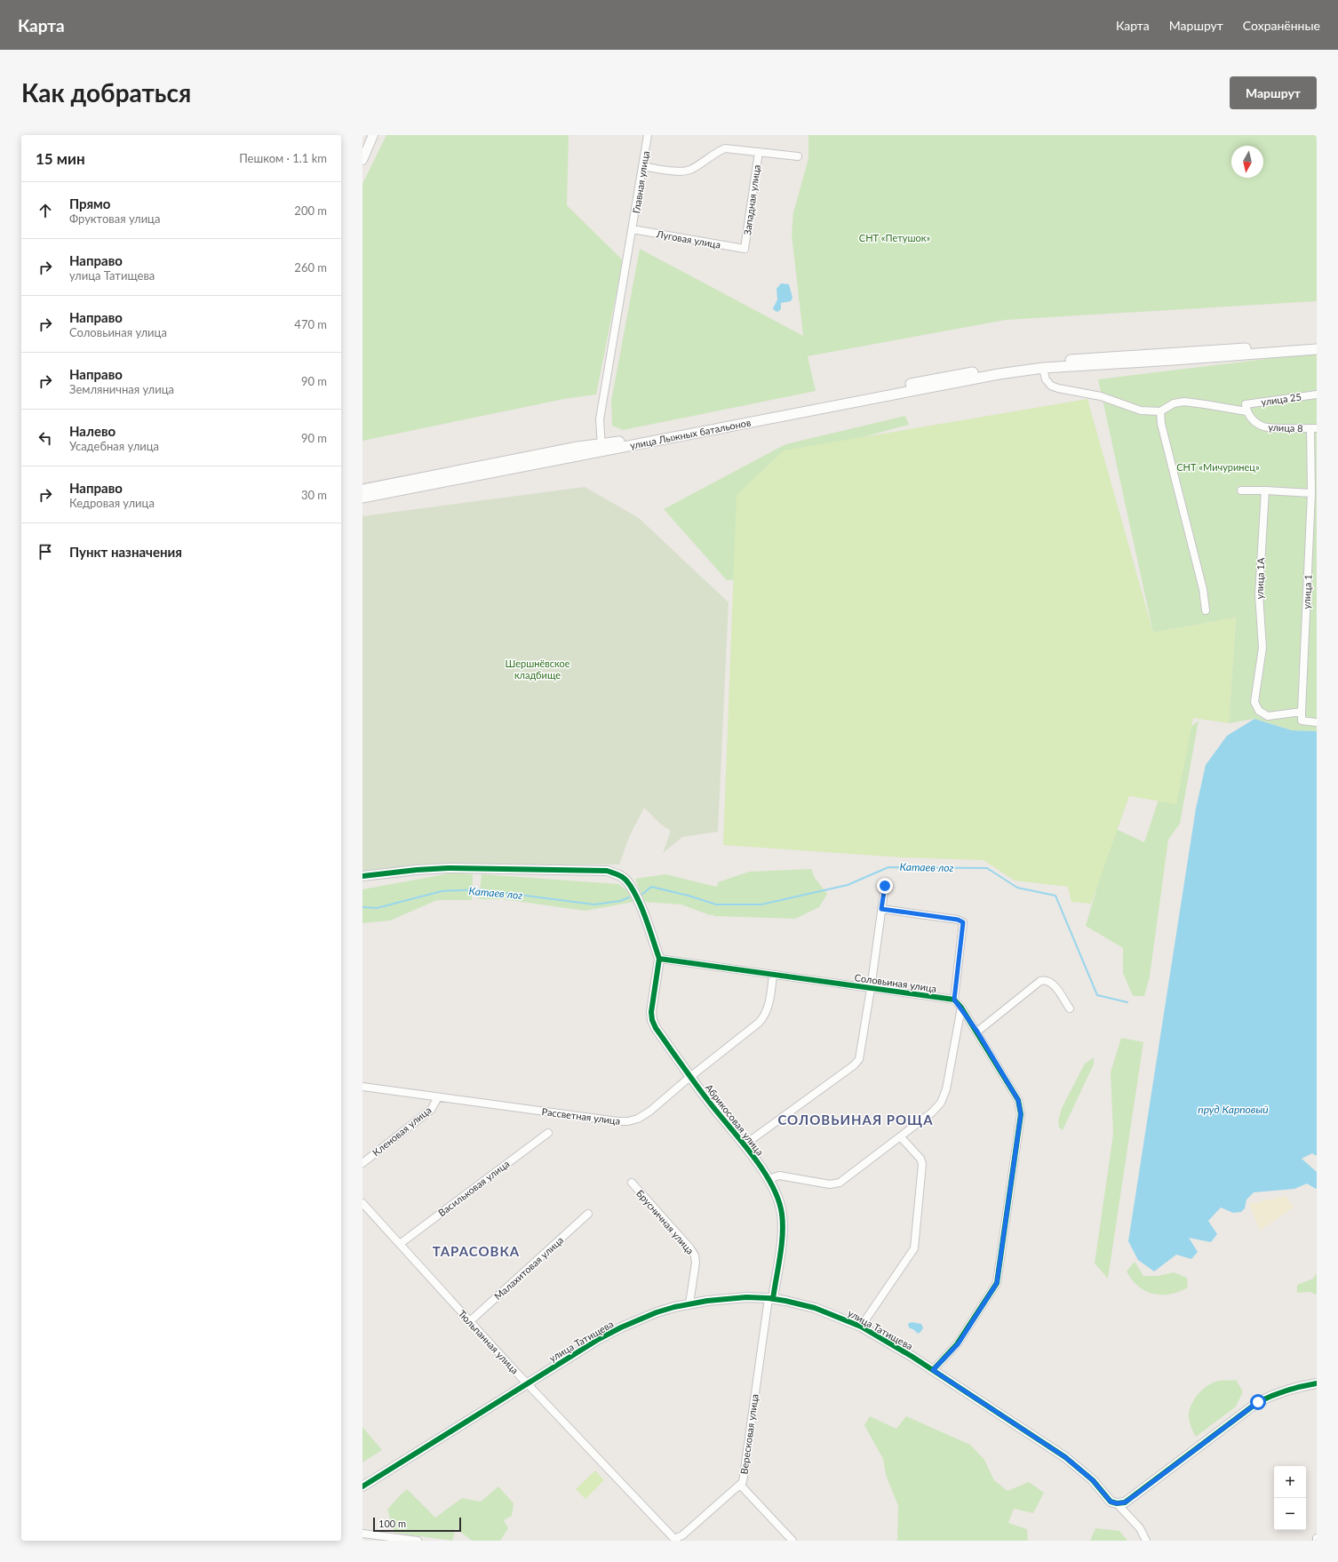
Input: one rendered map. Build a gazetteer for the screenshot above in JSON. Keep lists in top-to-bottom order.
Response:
{
  "streets": {
    "main road": ["улица Лыжных батальонов"],
    "street": [
      "Главная улица",
      "Западная улица",
      "Луговая улица",
      "улица 25",
      "улица 8",
      "улица 1А",
      "улица 1",
      "Соловьиная улица",
      "Рассветная улица",
      "Абрикосовая улица",
      "Кленовая улица",
      "Васильковая улица",
      "Брусничная улица",
      "Малахитовая улица",
      "улица Татищева",
      "Тюльпанная улица",
      "Вересковая улица"
    ]
  },
  "crossings": [
    ["Главная улица", "Луговая улица"],
    ["Главная улица", "улица Лыжных батальонов"],
    ["Западная улица", "Луговая улица"],
    ["улица 25", "улица 8"],
    ["улица 8", "улица 1"],
    ["улица 1А", "улица 1"],
    ["Соловьиная улица", "Рассветная улица"],
    ["Соловьиная улица", "Абрикосовая улица"],
    ["Рассветная улица", "Абрикосовая улица"],
    ["Рассветная улица", "Кленовая улица"],
    ["Абрикосовая улица", "улица Татищева"],
    ["Абрикосовая улица", "Вересковая улица"],
    ["Васильковая улица", "Тюльпанная улица"],
    ["Брусничная улица", "улица Татищева"],
    ["Малахитовая улица", "Тюльпанная улица"],
    ["улица Татищева", "Тюльпанная улица"],
    ["улица Татищева", "Вересковая улица"],
    ["Тюльпанная улица", "Вересковая улица"]
  ],
  "districts": ["СОЛОВЬИНАЯ РОЩА", "ТАРАСОВКА"],
  "water": ["Катаев лог", "пруд Карповый"],
  "parks": ["СНТ «Петушок»", "СНТ «Мичуринец»", "Шершнёвское кладбище"],
  "scale_bar": "100 m",
  "north": "bottom",
  "page": {
    "header": "Карта",
    "nav": ["Карта", "Маршрут", "Сохранённые"],
    "buttons": "Маршрут",
    "title": "Как добраться",
    "heading": ["15 мин", "Пешком · 1.1 km"],
    "list": [
      ["Прямо", "Фруктовая улица", "200 m"],
      ["Направо", "улица Татищева", "260 m"],
      ["Направо", "Соловьиная улица", "470 m"],
      ["Направо", "Земляничная улица", "90 m"],
      ["Налево", "Усадебная улица", "90 m"],
      ["Направо", "Кедровая улица", "30 m"],
      "Пункт назначения"
    ],
    "map_buttons": ["+", "−"],
    "scale": "100 m"
  }
}
